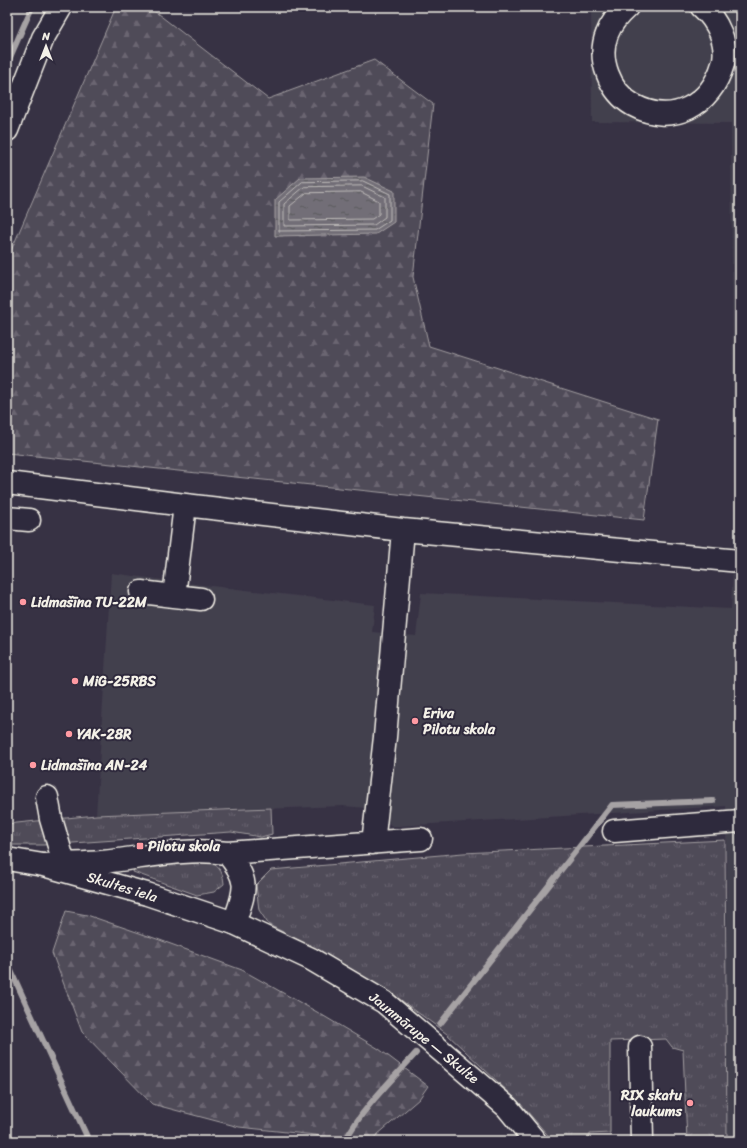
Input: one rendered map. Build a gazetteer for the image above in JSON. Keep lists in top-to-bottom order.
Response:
{
  "streets": {
    "main road": ["Skultes iela", "Jaunmārupe — Skulte"]
  },
  "crossings": [
    ["Skultes iela", "Jaunmārupe — Skulte"]
  ],
  "places": {
    "other": [
      "Lidmašīna TU-22M",
      "MiG-25RBS",
      "Eriva Pilotu skola",
      "YAK-28R",
      "Lidmašīna AN-24",
      "RIX skatu laukums"
    ],
    "transit": ["Pilotu skola"]
  },
  "north": "top"
}
